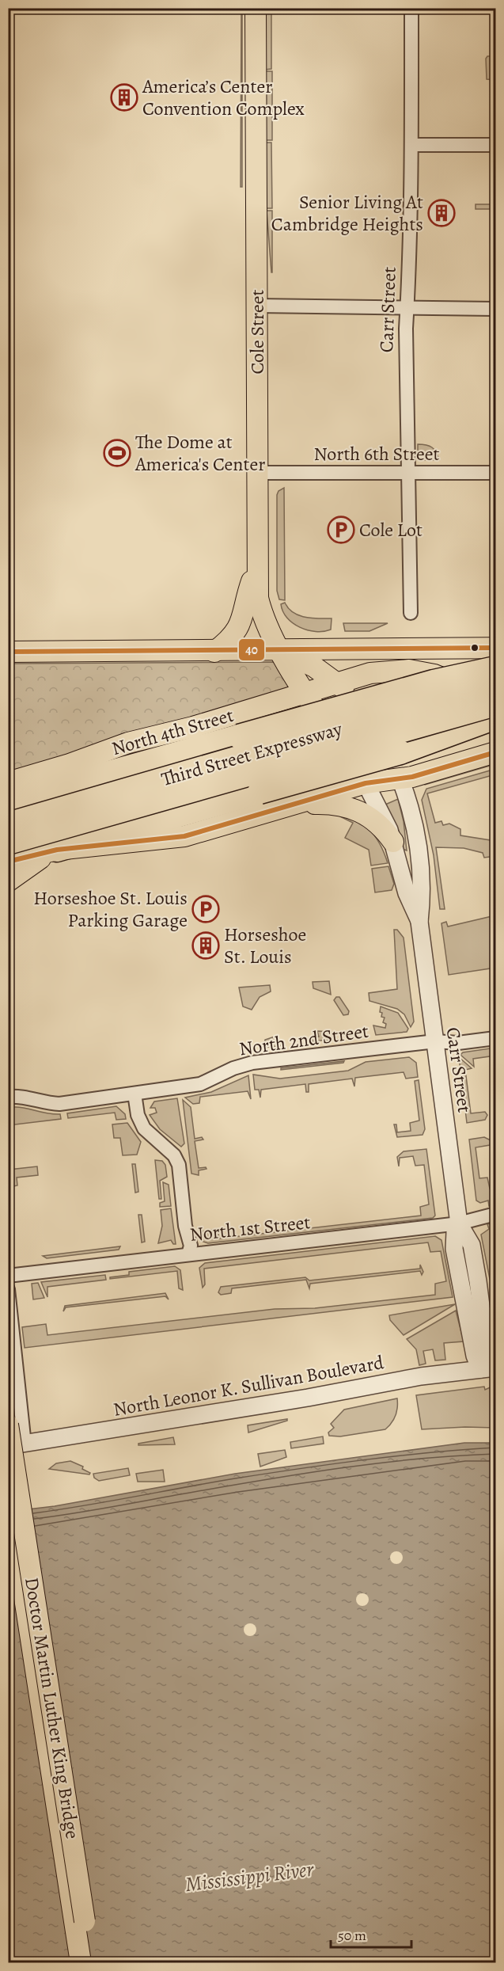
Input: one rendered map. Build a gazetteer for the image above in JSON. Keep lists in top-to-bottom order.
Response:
{
  "streets": {
    "highway": ["Third Street Expressway"],
    "main road": ["Cole Street", "North 4th Street", "Doctor Martin Luther King Bridge"],
    "street": [
      "Carr Street",
      "North 6th Street",
      "North 2nd Street",
      "North 1st Street",
      "North Leonor K. Sullivan Boulevard"
    ]
  },
  "crossings": [
    ["Carr Street", "Cole Street"],
    ["Carr Street", "North 6th Street"],
    ["Carr Street", "North 2nd Street"],
    ["Carr Street", "North 1st Street"],
    ["Carr Street", "North Leonor K. Sullivan Boulevard"],
    ["Cole Street", "North 6th Street"],
    ["Cole Street", "North 4th Street"],
    ["North 4th Street", "Third Street Expressway"]
  ],
  "water": ["Mississippi River"],
  "places": {
    "building": ["America’s Center Convention Complex", "Senior Living At Cambridge Heights", "Horseshoe St. Louis"],
    "sports": ["The Dome at America's Center"],
    "parking": ["Cole Lot", "Horseshoe St. Louis Parking Garage"]
  },
  "lines": ["transit line 40"],
  "scale_bar": "50 m"
}
